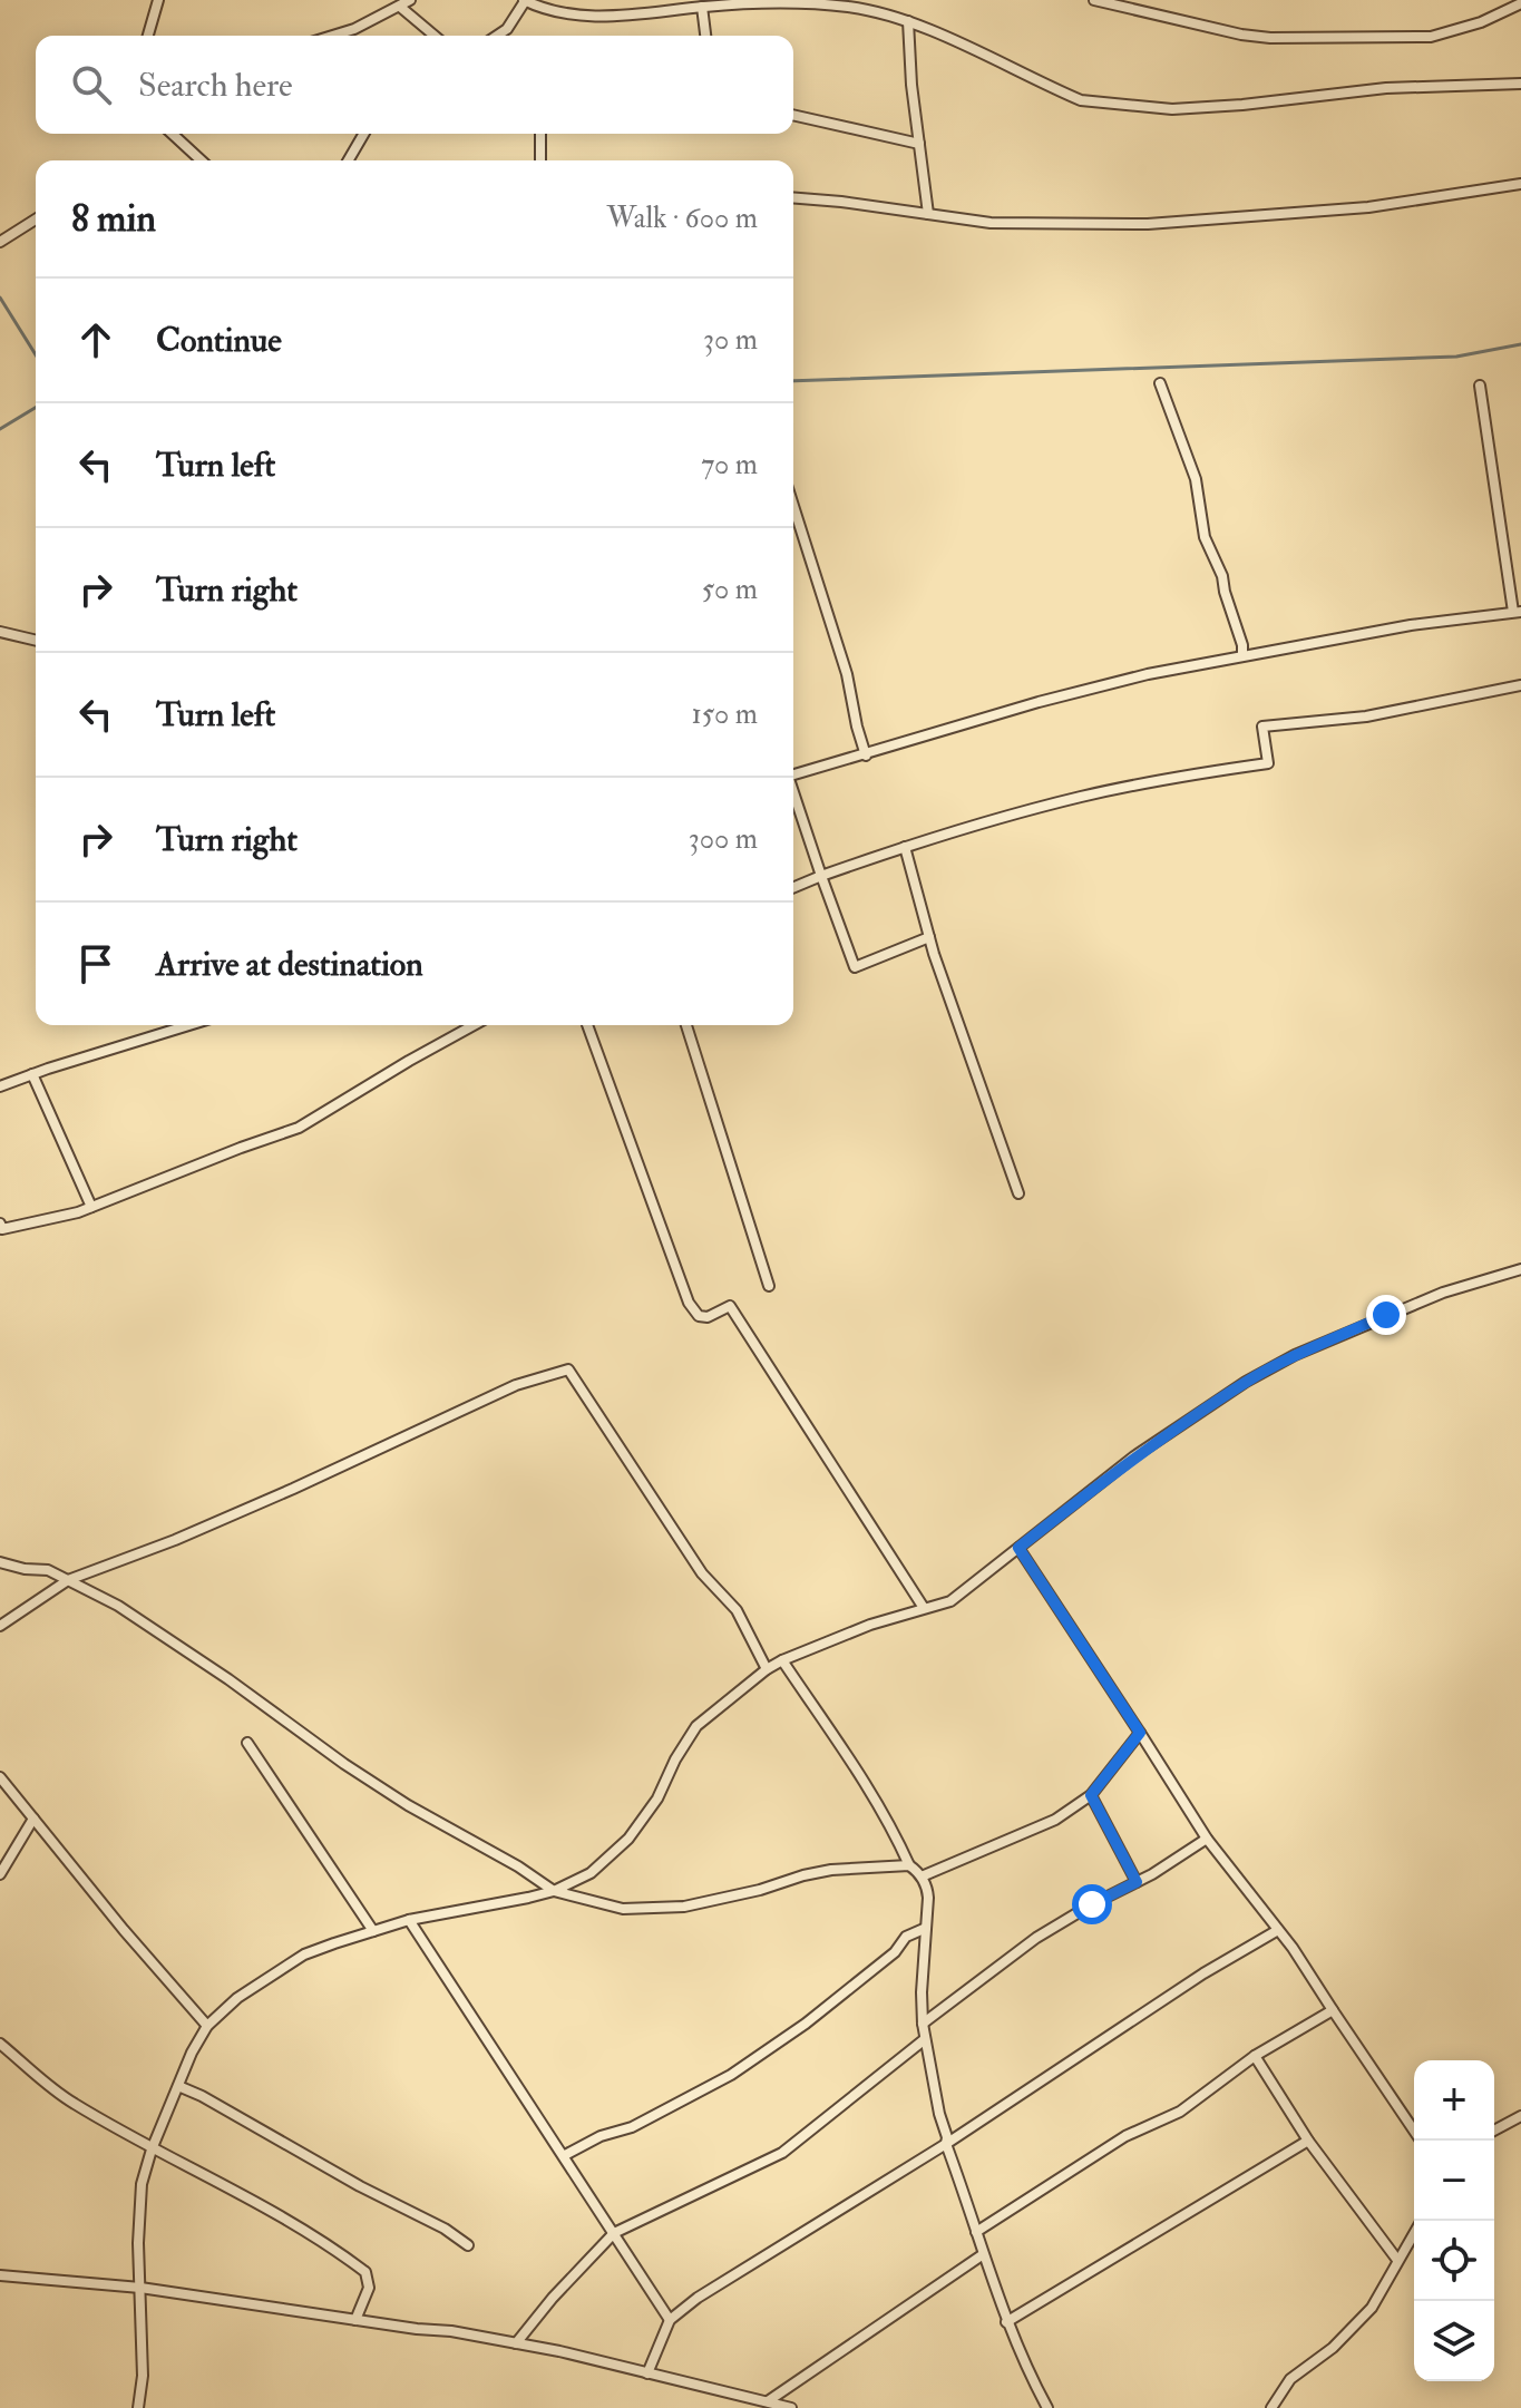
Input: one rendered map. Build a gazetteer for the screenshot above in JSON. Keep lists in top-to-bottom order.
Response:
{
  "page": {
    "search": "Search here",
    "heading": ["8 min", "Walk · 600 m"],
    "list": [
      ["Continue", "30 m"],
      ["Turn left", "70 m"],
      ["Turn right", "50 m"],
      ["Turn left", "150 m"],
      ["Turn right", "300 m"],
      "Arrive at destination"
    ],
    "map_buttons": ["+", "−"]
  }
}
